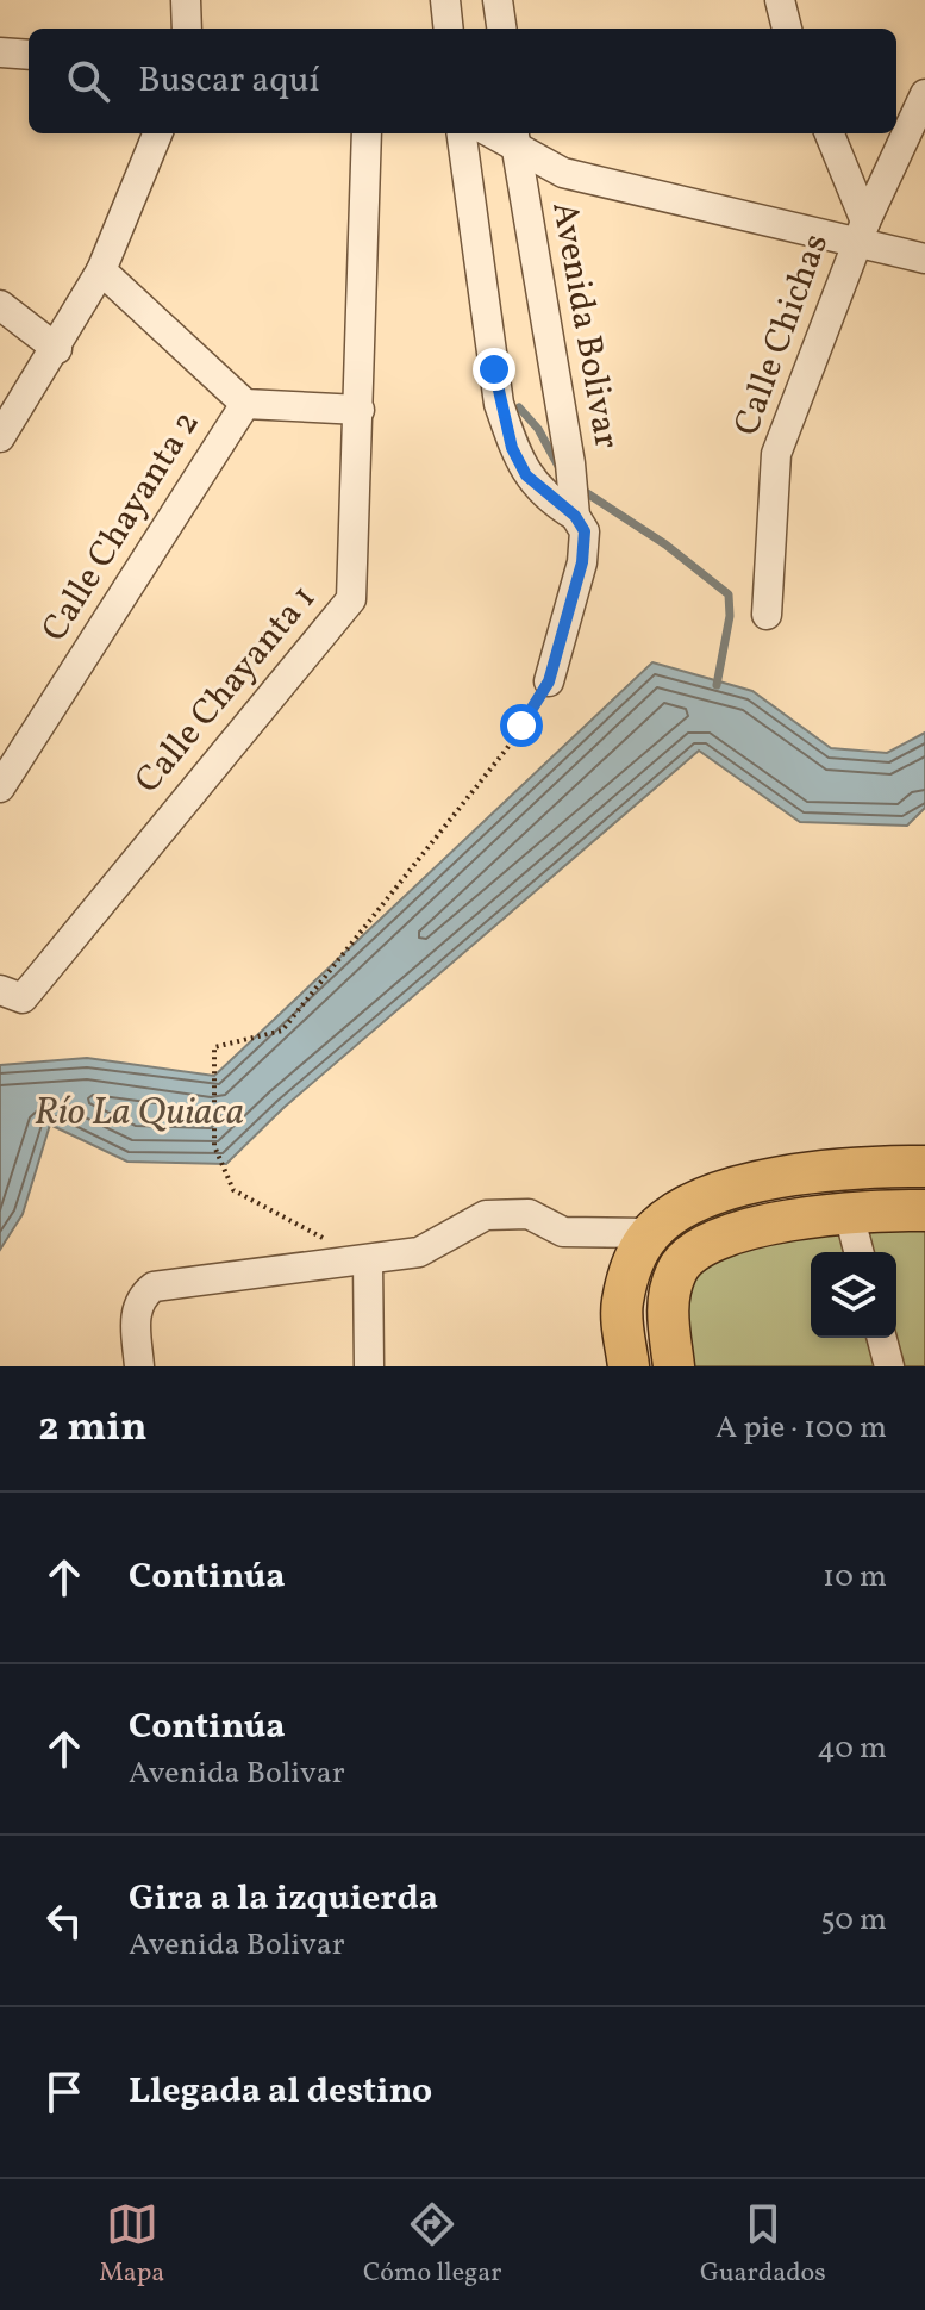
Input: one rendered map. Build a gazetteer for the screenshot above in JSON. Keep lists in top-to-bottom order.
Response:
{
  "streets": {
    "street": [
      "Avenida Bolivar",
      "Calle Chichas",
      "Calle Chayanta 2",
      "Calle Chayanta 1"
    ]
  },
  "water": ["Río La Quiaca"],
  "page": {
    "search": "Buscar aquí",
    "heading": ["2 min", "A pie · 100 m"],
    "list": [
      ["Continúa", "10 m"],
      ["Continúa", "Avenida Bolivar", "40 m"],
      ["Gira a la izquierda", "Avenida Bolivar", "50 m"],
      "Llegada al destino"
    ],
    "nav": ["Mapa", "Cómo llegar", "Guardados"]
  }
}
